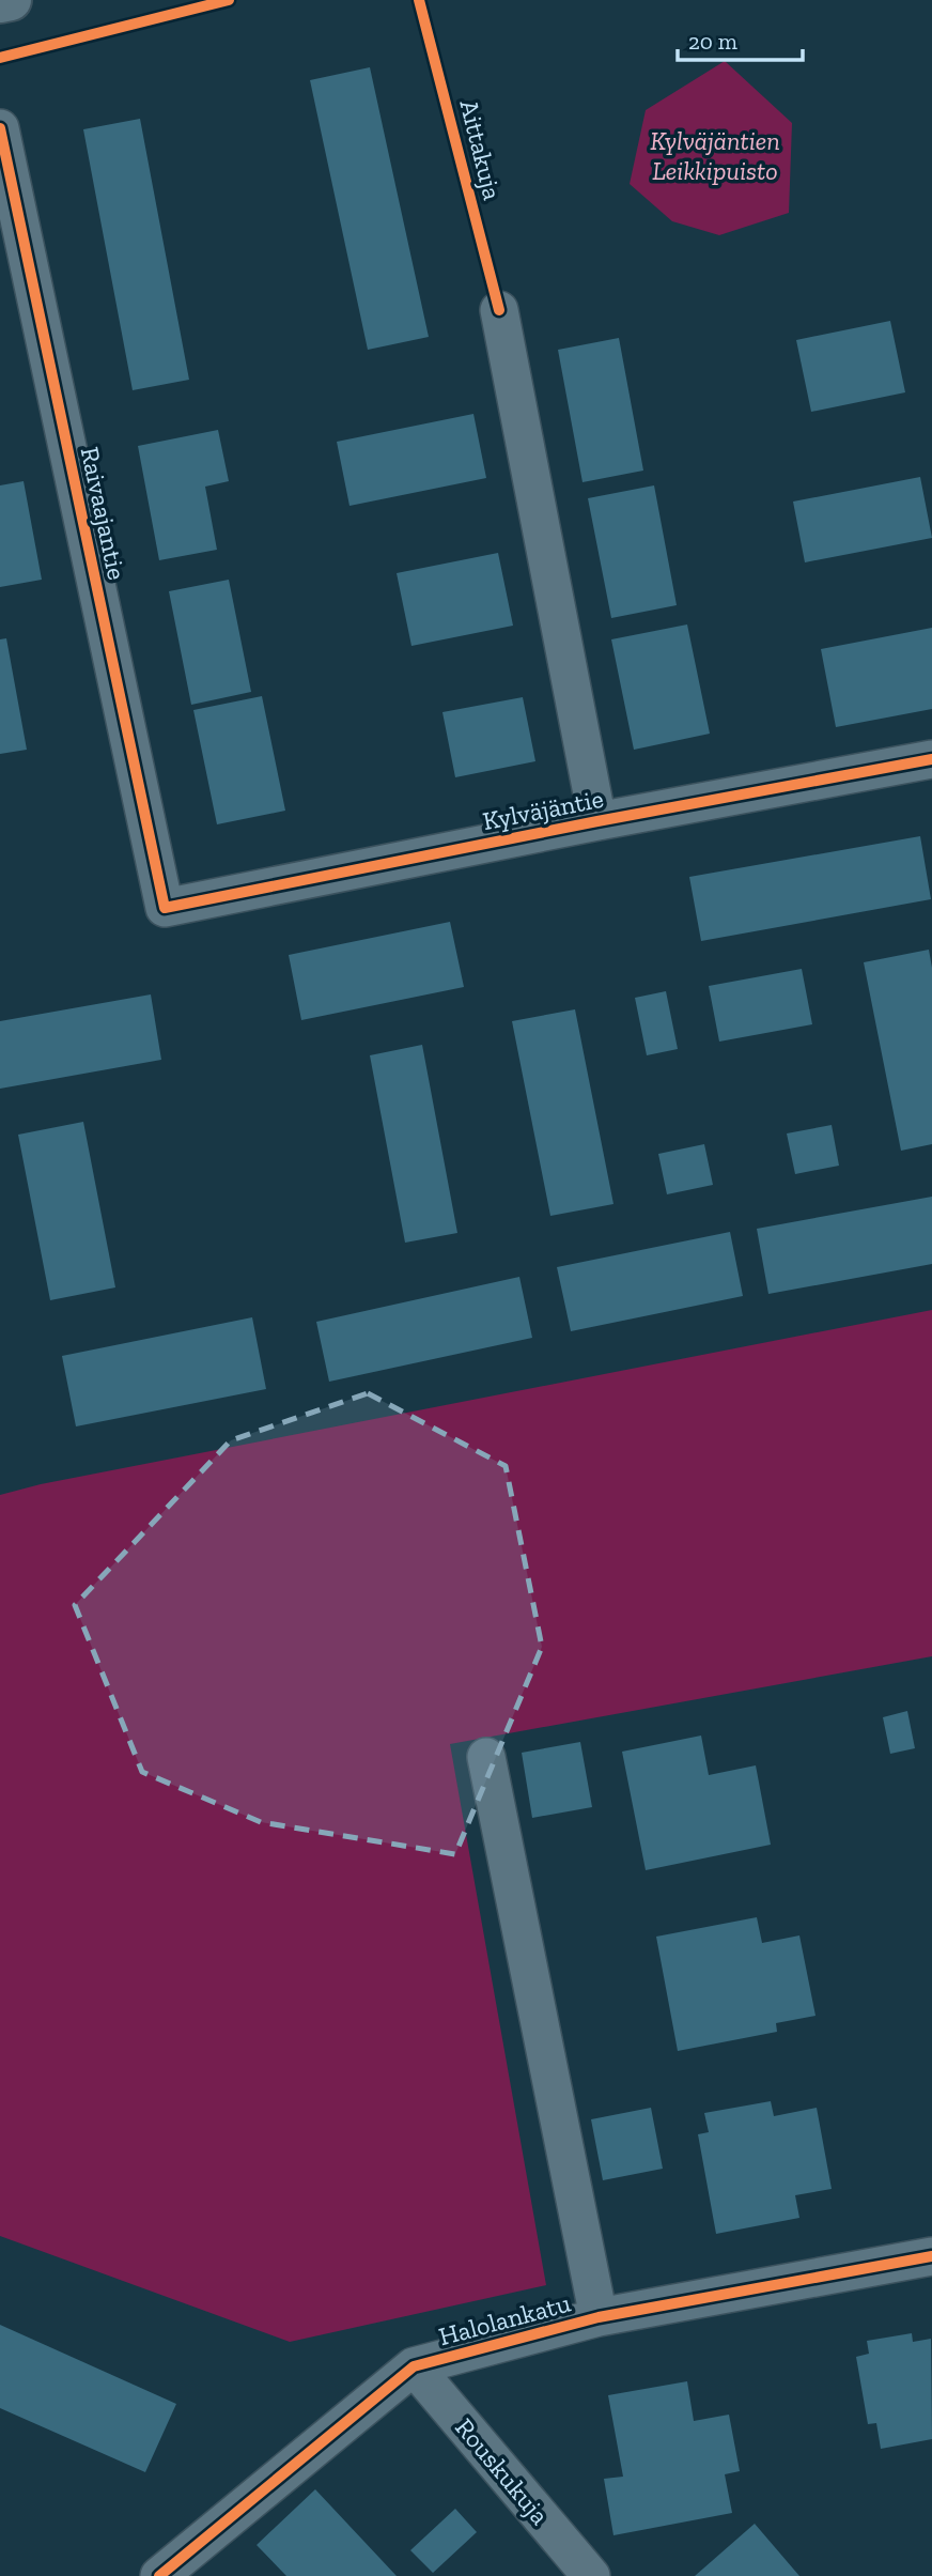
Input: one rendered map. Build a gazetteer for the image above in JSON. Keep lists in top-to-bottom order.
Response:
{
  "streets": {
    "street": [
      "Raivaajantie",
      "Kylväjäntie",
      "Halolankatu",
      "Rouskukuja"
    ],
    "cycle path": ["Aittakuja"]
  },
  "crossings": [
    ["Raivaajantie", "Kylväjäntie"],
    ["Halolankatu", "Rouskukuja"]
  ],
  "parks": ["Kylväjäntien Leikkipuisto"],
  "scale_bar": "20 m"
}
